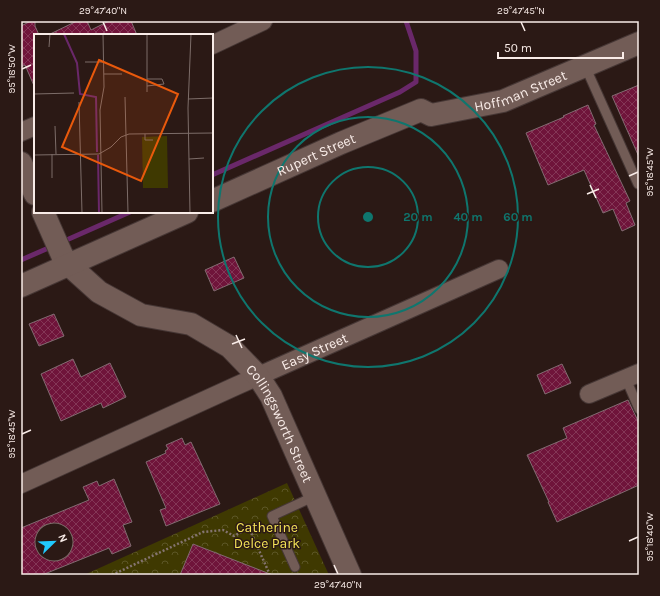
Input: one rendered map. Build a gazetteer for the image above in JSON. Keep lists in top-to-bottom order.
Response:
{
  "streets": {
    "street": [
      "Hoffman Street",
      "Rupert Street",
      "Easy Street",
      "Collingsworth Street"
    ]
  },
  "crossings": [
    ["Hoffman Street", "Rupert Street"],
    ["Easy Street", "Collingsworth Street"]
  ],
  "parks": ["Catherine Delce Park"],
  "scale_bar": "50 m",
  "north": "top right",
  "coordinates": [
    "29°47'40\"N",
    "29°47'45\"N",
    "95°18'50\"W",
    "95°18'45\"W",
    "95°18'40\"W"
  ],
  "rings": ["20 m", "40 m", "60 m"]
}
